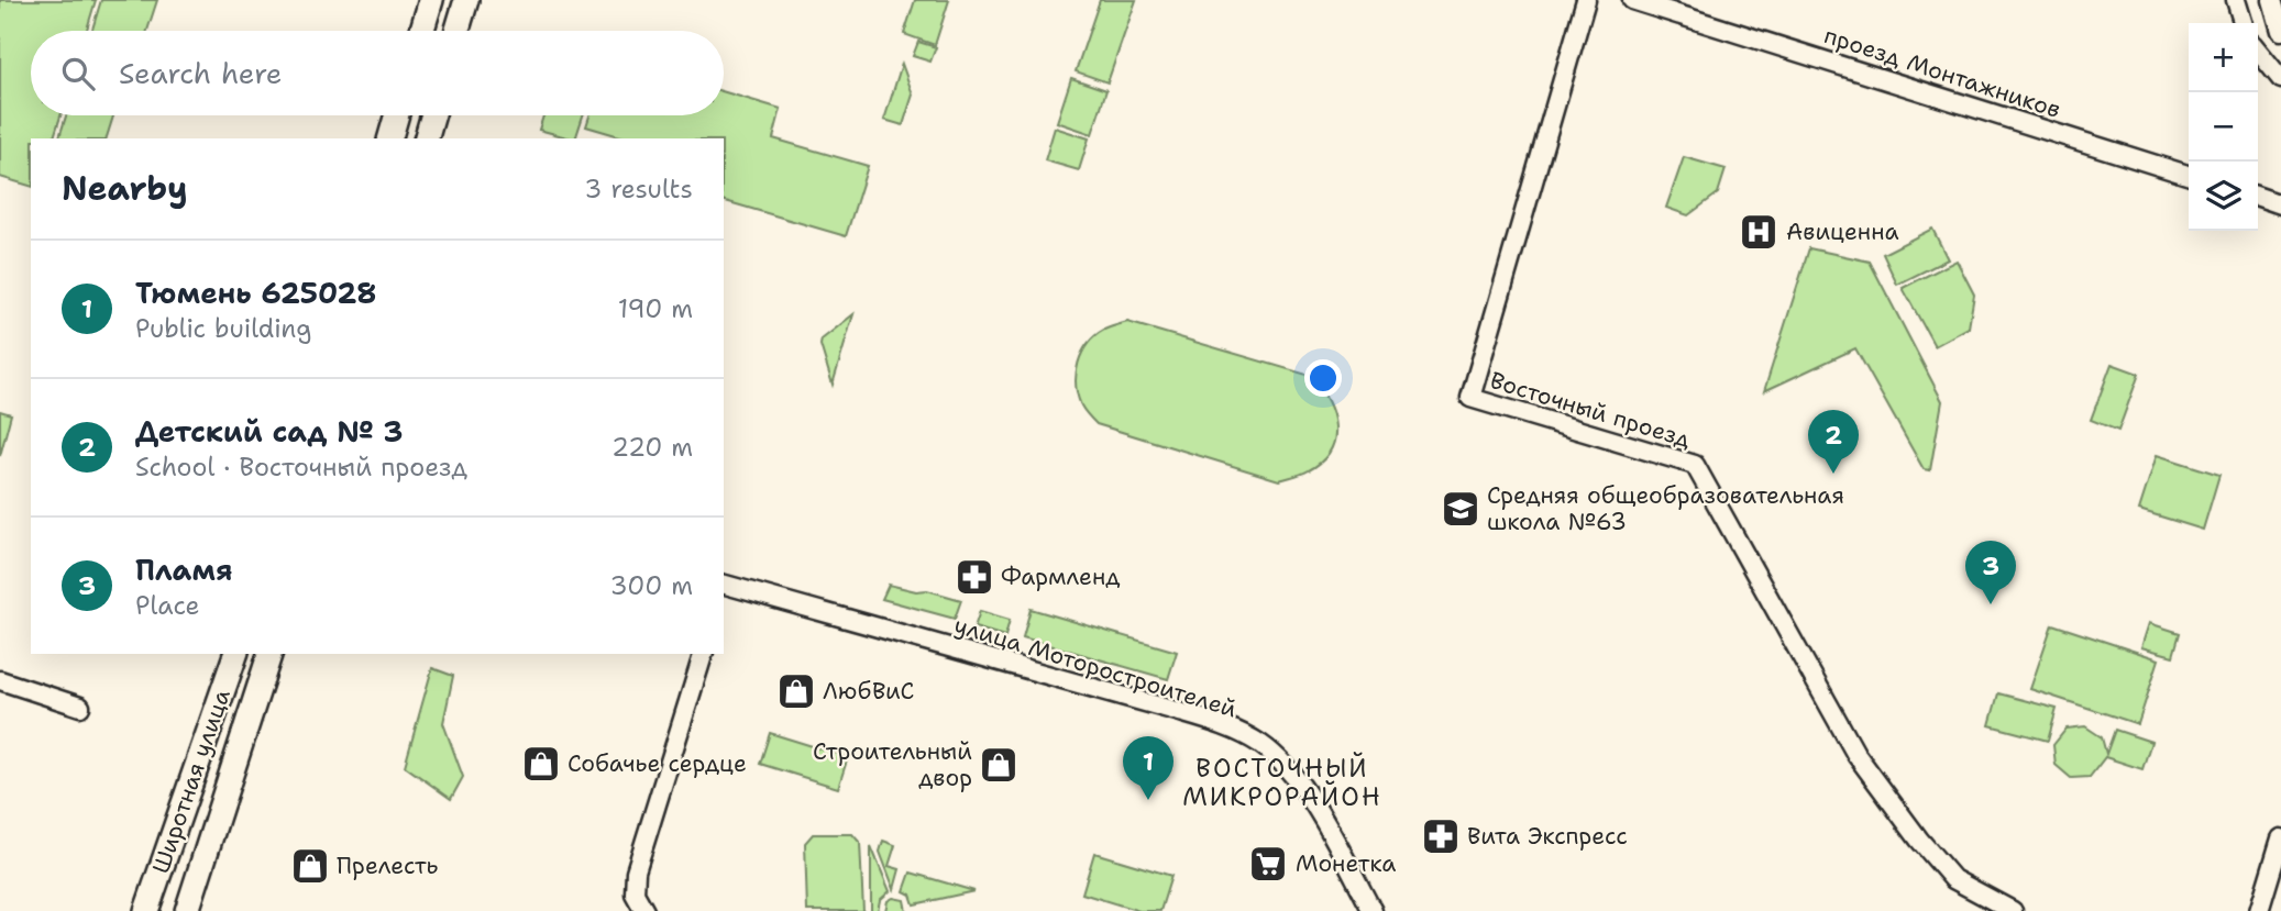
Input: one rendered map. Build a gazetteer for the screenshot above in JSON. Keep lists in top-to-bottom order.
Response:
{
  "streets": {
    "main road": ["Широтная улица"],
    "street": ["проезд Монтажников", "Восточный проезд", "улица Моторостроителей"]
  },
  "districts": ["ВОСТОЧНЫЙ МИКРОРАЙОН"],
  "places": {
    "hospital": ["Авиценна"],
    "school or university": ["Средняя общеобразовательная школа №63"],
    "pharmacy": ["Фармленд", "Вита Экспресс"],
    "shop": [
      "ЛюбВиС",
      "Собачье сердце",
      "Строительный двор",
      "Прелесть"
    ],
    "supermarket": ["Монетка"]
  },
  "page": {
    "map_buttons": ["+", "−"],
    "search": "Search here",
    "heading": ["Nearby", "3 results"],
    "list": [
      {
        "mark": "1",
        "name": "Тюмень 625028",
        "note": "Public building",
        "value": "190 m"
      },
      {
        "mark": "2",
        "name": "Детский сад № 3",
        "note": "School · Восточный проезд",
        "value": "220 m"
      },
      {
        "mark": "3",
        "name": "Пламя",
        "note": "Place",
        "value": "300 m"
      }
    ],
    "pins": ["2", "3", "1"]
  }
}
